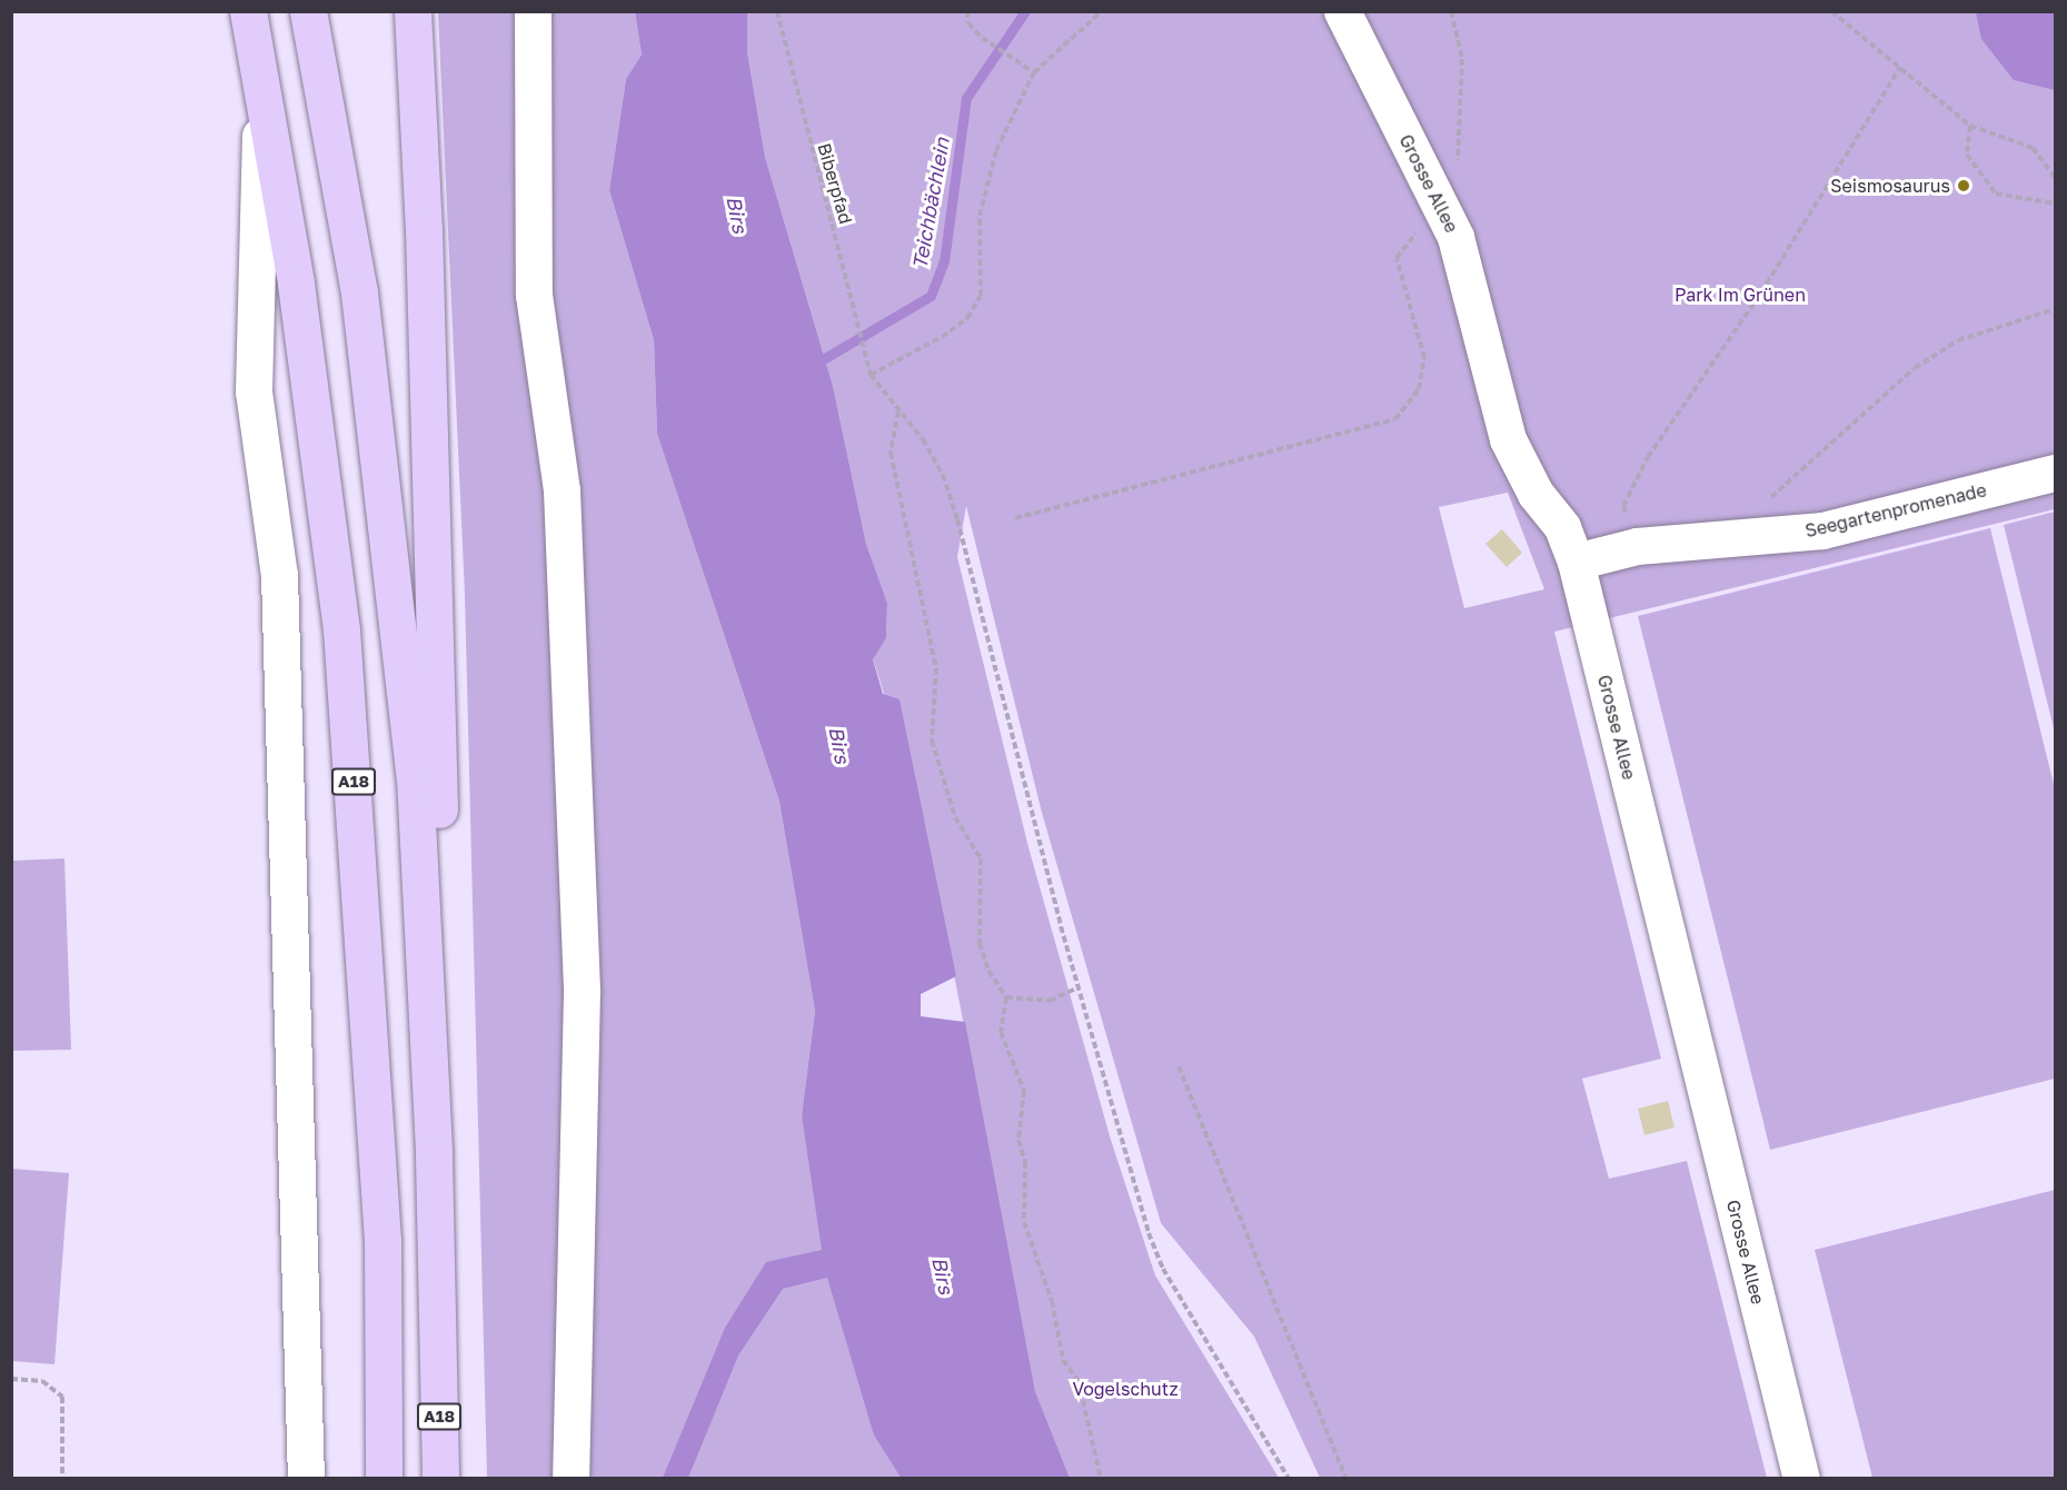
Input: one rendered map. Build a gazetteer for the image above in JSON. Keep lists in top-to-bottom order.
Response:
{
  "streets": {
    "highway": ["A18"],
    "lane": ["Grosse Allee", "Seegartenpromenade"],
    "path": ["Biberpfad"]
  },
  "crossings": [
    ["Grosse Allee", "Seegartenpromenade"]
  ],
  "water": ["Teichbächlein", "Birs"],
  "parks": ["Park Im Grünen", "Vogelschutz"],
  "places": ["Seismosaurus"]
}
